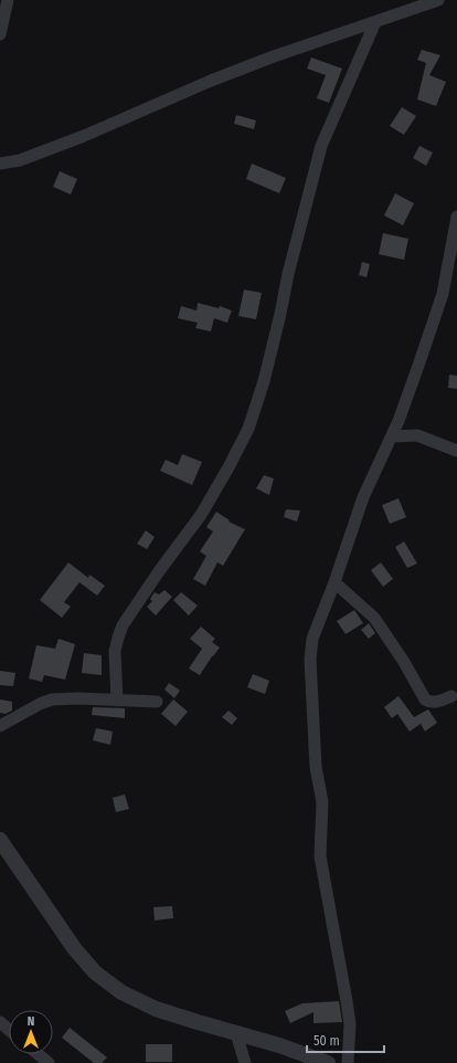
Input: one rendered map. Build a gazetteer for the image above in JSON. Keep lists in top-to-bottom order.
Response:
{
  "scale_bar": "50 m",
  "north": "top"
}
